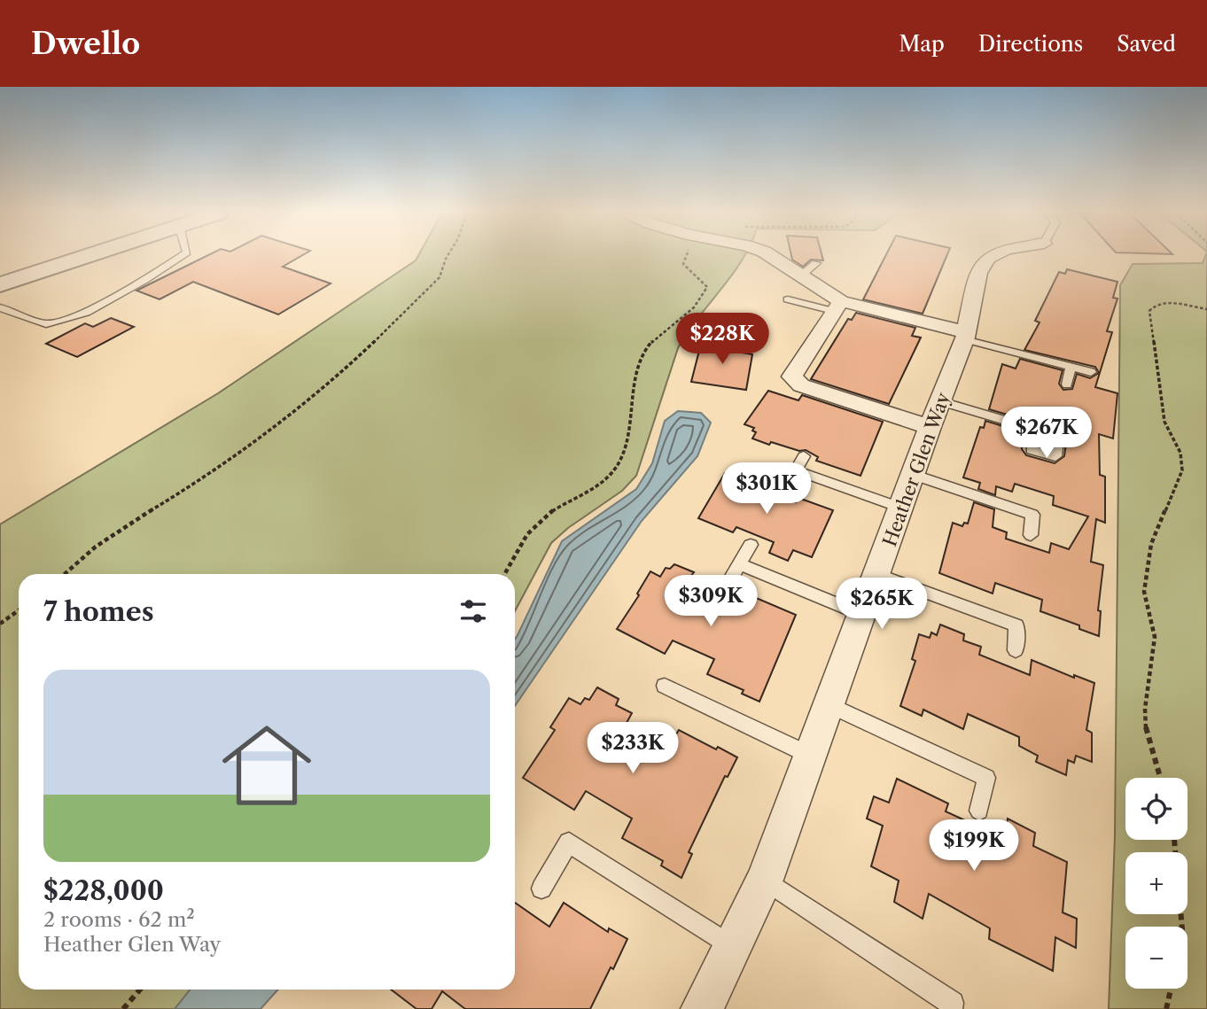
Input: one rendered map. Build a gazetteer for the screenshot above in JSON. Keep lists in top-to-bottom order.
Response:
{
  "streets": {
    "street": ["Heather Glen Way"]
  },
  "page": {
    "header": "Dwello",
    "nav": ["Map", "Directions", "Saved"],
    "price": [
      "$228K",
      "$267K",
      "$301K",
      "$309K",
      "$265K",
      "$233K",
      "$199K"
    ],
    "heading": "7 homes",
    "list": [
      {
        "name": "$228,000",
        "note": "2 rooms · 62 m² · Heather Glen Way"
      }
    ],
    "map_buttons": ["+", "−"]
  }
}
